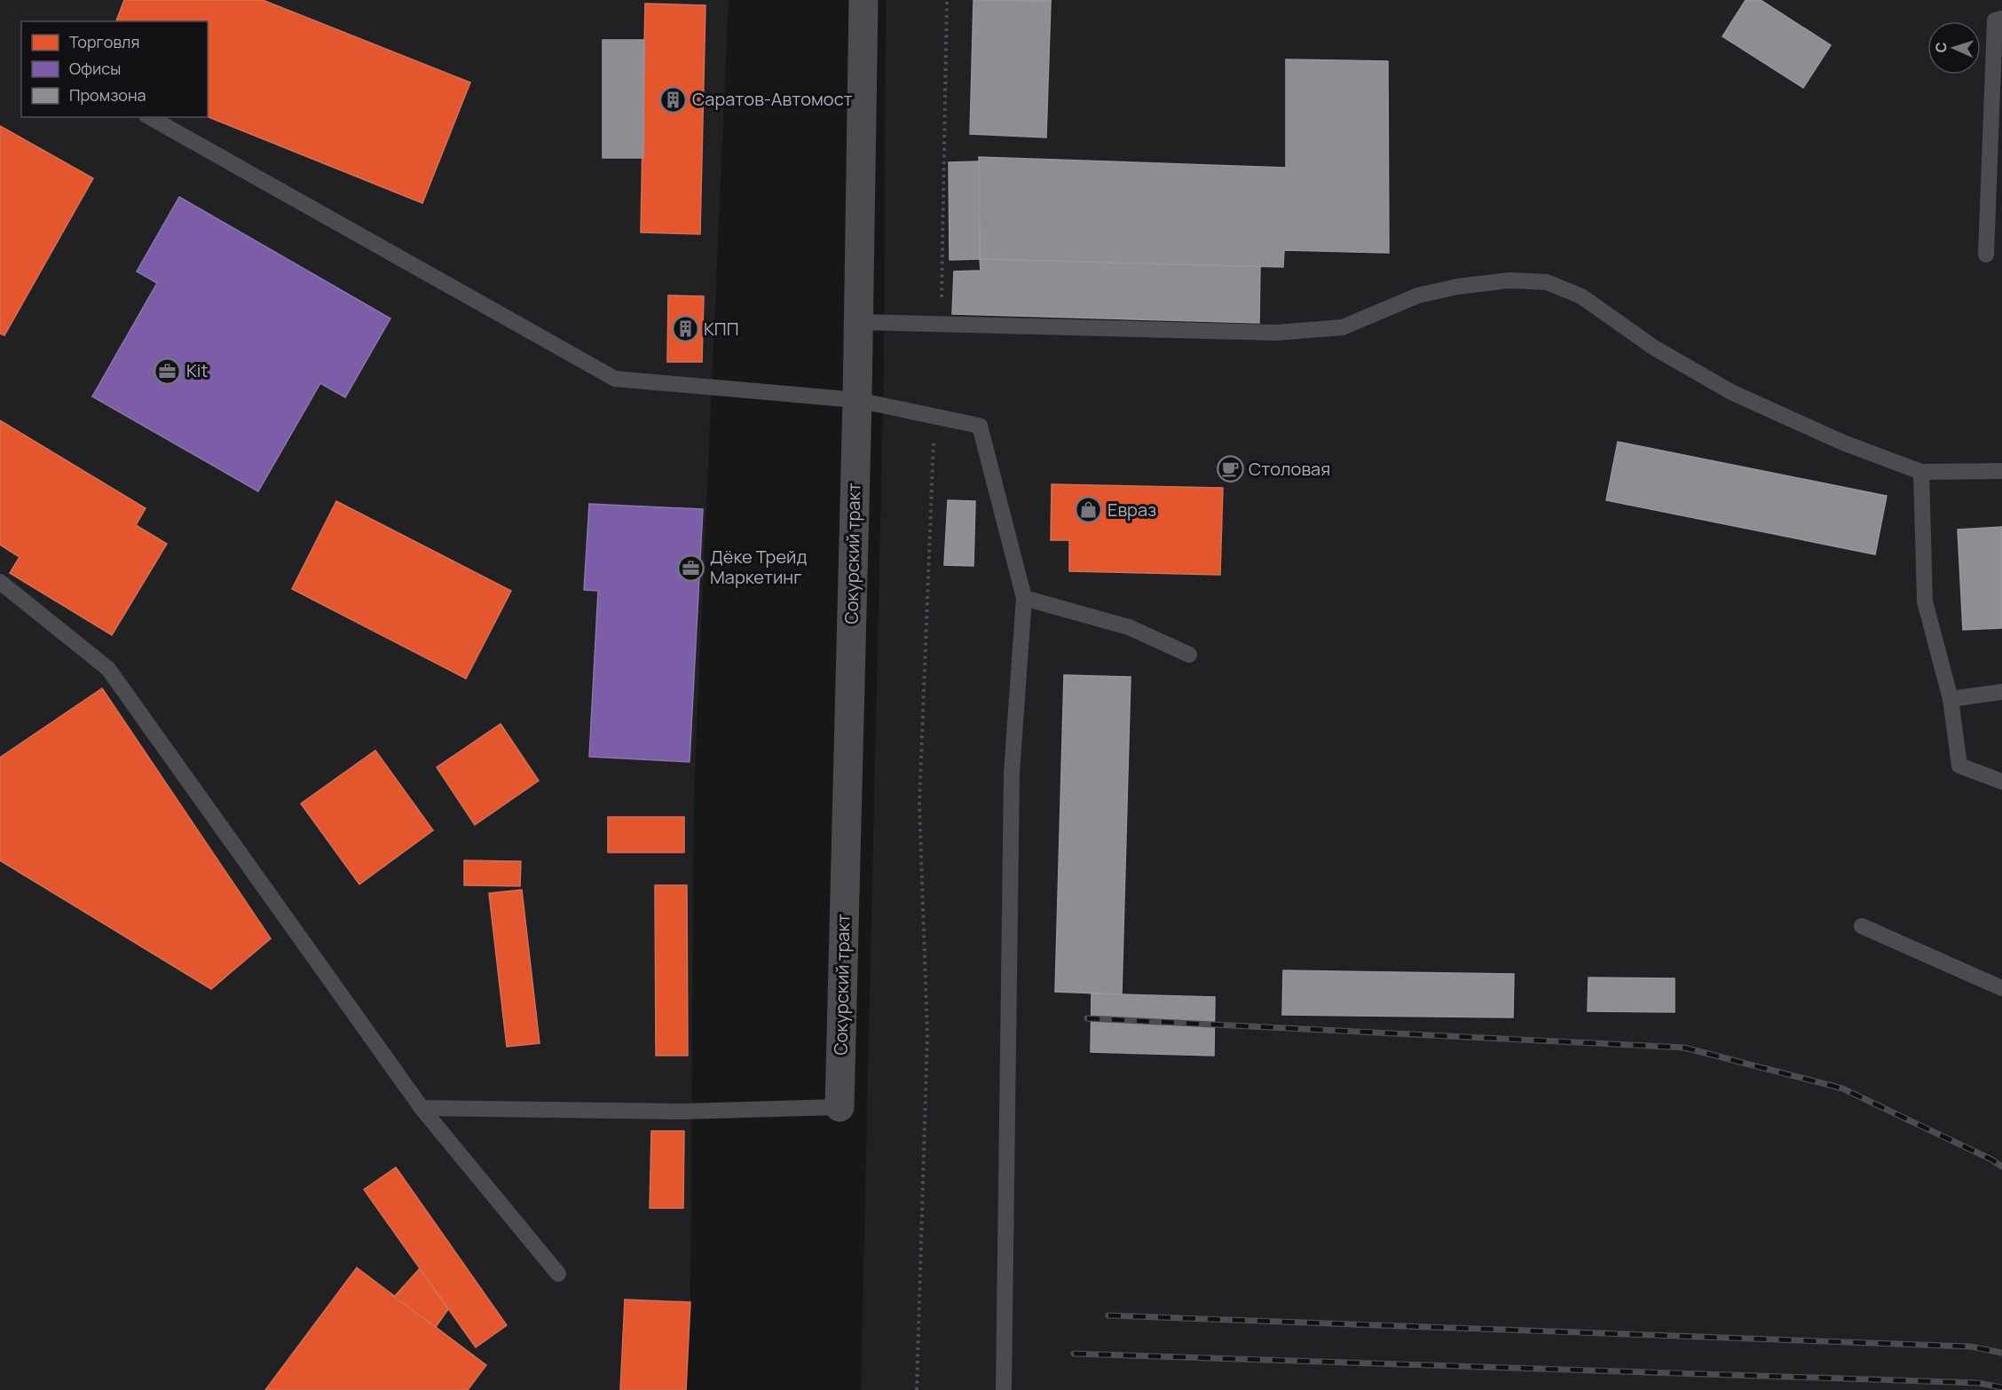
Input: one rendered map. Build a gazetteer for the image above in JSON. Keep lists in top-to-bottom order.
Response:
{
  "streets": {
    "street": ["Сокурский тракт"]
  },
  "places": {
    "building": ["Саратов-Автомост", "КПП"],
    "office": ["Kit", "Дёке Трейд Маркетинг"],
    "cafe": ["Cтоловая"],
    "shop": ["Евраз"]
  },
  "legend": ["Торговля", "Офисы", "Промзона"],
  "north": "left"
}
